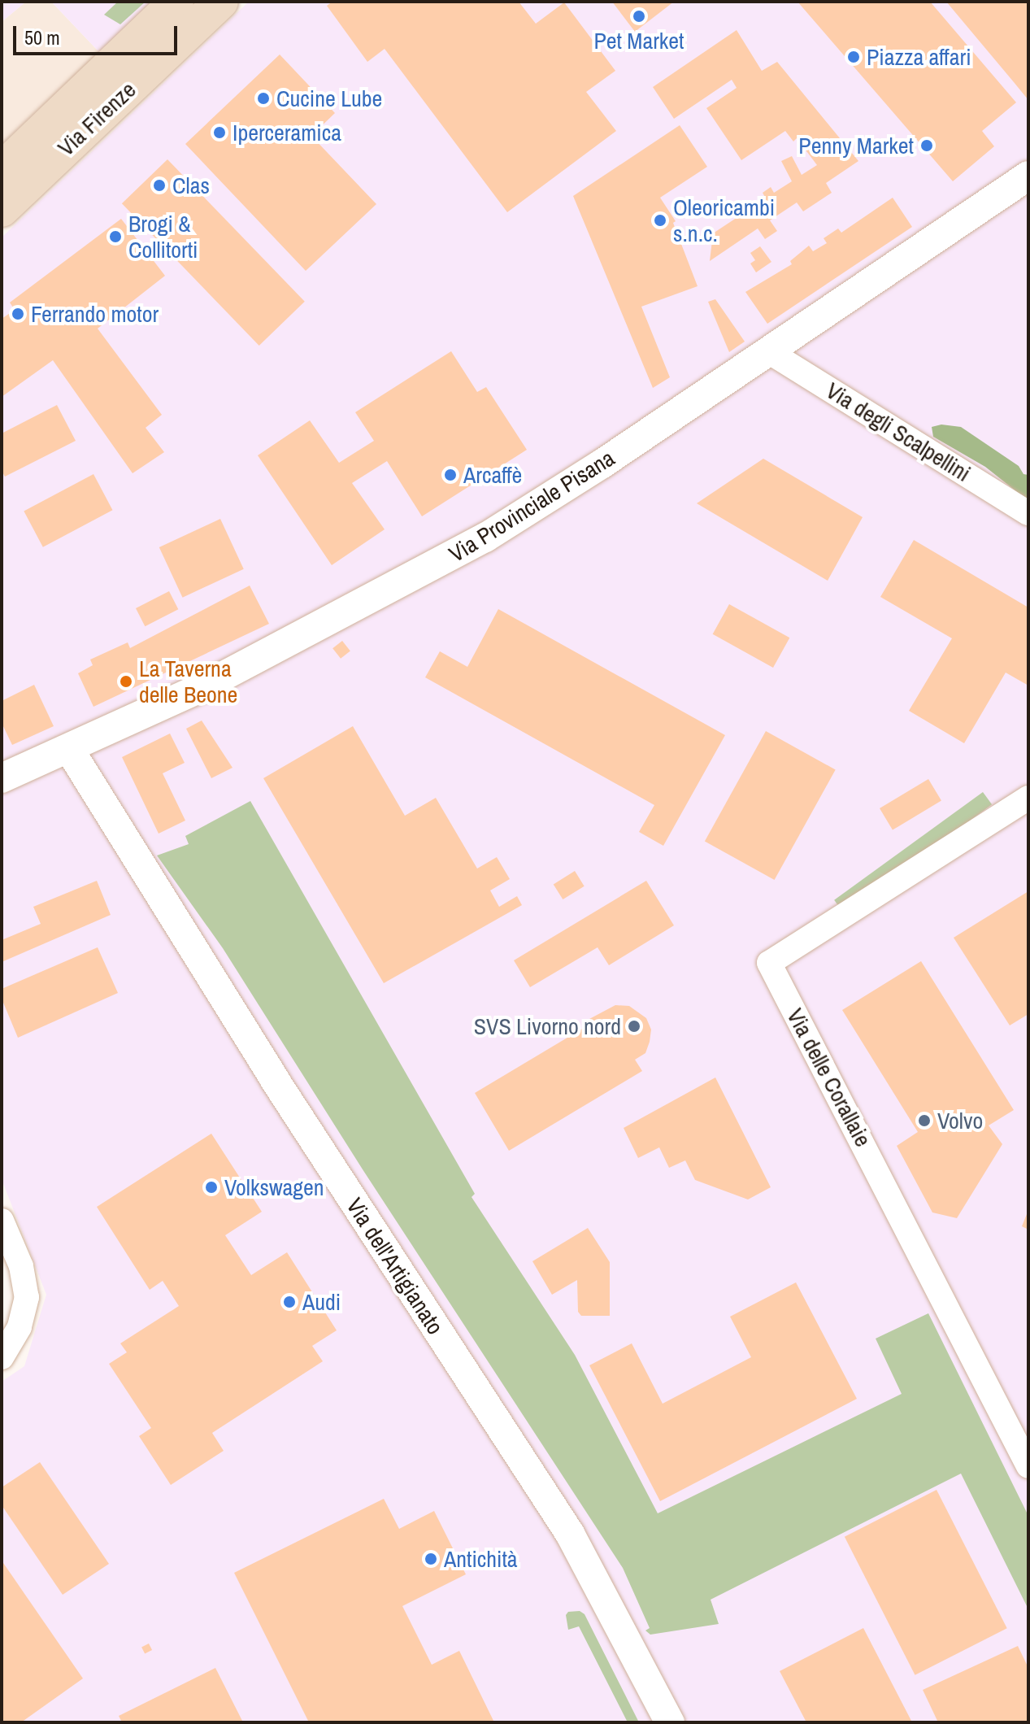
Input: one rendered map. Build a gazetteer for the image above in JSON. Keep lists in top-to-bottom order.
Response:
{
  "streets": {
    "main road": ["Via Firenze"],
    "street": [
      "Via degli Scalpellini",
      "Via Provinciale Pisana",
      "Via delle Corallaie",
      "Via dell'Artigianato"
    ]
  },
  "crossings": [
    ["Via degli Scalpellini", "Via Provinciale Pisana"],
    ["Via Provinciale Pisana", "Via dell'Artigianato"]
  ],
  "places": [
    "Pet Market",
    "Piazza affari",
    "Cucine Lube",
    "Iperceramica",
    "Penny Market",
    "Clas",
    "Oleoricambi s.n.c.",
    "Brogi & Collitorti",
    "Ferrando motor",
    "Arcaffè",
    "La Taverna delle Beone",
    "SVS Livorno nord",
    "Volvo",
    "Volkswagen",
    "Audi",
    "Antichità"
  ],
  "scale_bar": "50 m"
}
